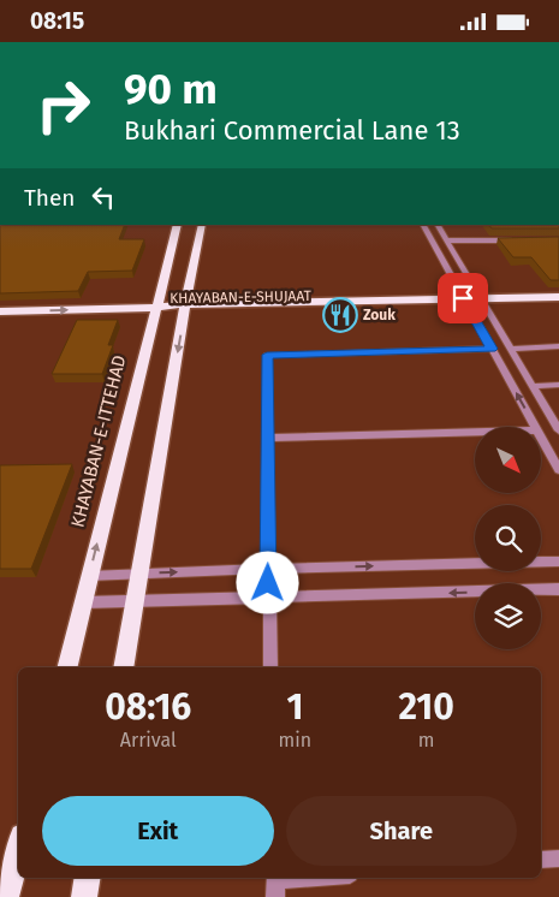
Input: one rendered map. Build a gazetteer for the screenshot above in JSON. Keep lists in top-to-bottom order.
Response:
{
  "streets": {
    "main road": ["KHAYABAN-E-SHUJAAT", "KHAYABAN-E-ITTEHAD"]
  },
  "crossings": [
    ["KHAYABAN-E-SHUJAAT", "KHAYABAN-E-ITTEHAD"]
  ],
  "places": {
    "restaurant": ["Zouk"]
  },
  "north": "bottom right",
  "page": {
    "status": "08:15",
    "turn": ["90 m", "Bukhari Commercial Lane 13"],
    "then": "Then",
    "eta": [
      "08:16",
      "Arrival",
      "1",
      "min",
      "210",
      "m"
    ],
    "buttons": ["Exit", "Share"]
  }
}
